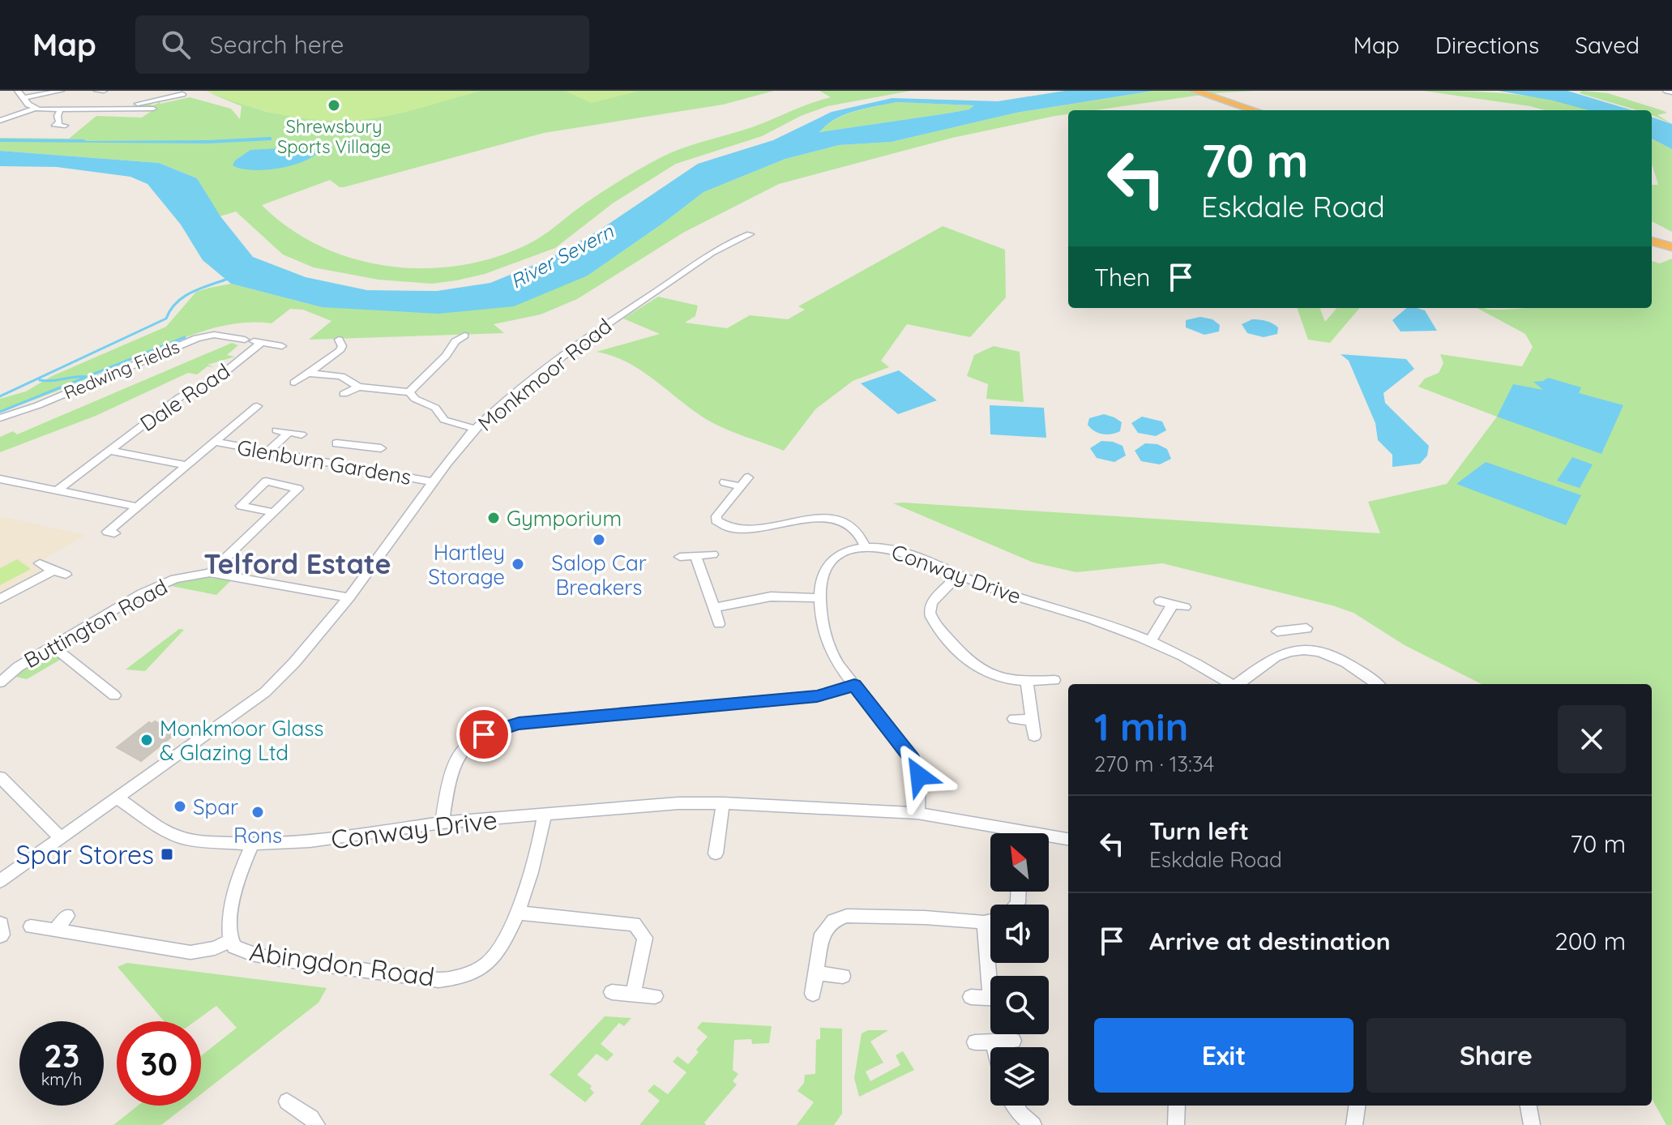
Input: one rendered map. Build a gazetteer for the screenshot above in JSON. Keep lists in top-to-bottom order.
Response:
{
  "streets": {
    "street": [
      "Redwing Fields",
      "Monkmoor Road",
      "Dale Road",
      "Glenburn Gardens",
      "Conway Drive",
      "Buttington Road",
      "Abingdon Road"
    ]
  },
  "crossings": [
    ["Redwing Fields", "Dale Road"],
    ["Monkmoor Road", "Glenburn Gardens"],
    ["Monkmoor Road", "Conway Drive"],
    ["Monkmoor Road", "Buttington Road"],
    ["Conway Drive", "Abingdon Road"]
  ],
  "districts": ["Telford Estate"],
  "water": ["River Severn"],
  "places": {
    "other": [
      "Shrewsbury Sports Village",
      "Gymporium",
      "Salop Car Breakers",
      "Hartley Storage",
      "Monkmoor Glass & Glazing Ltd",
      "Spar",
      "Rons"
    ],
    "transit": ["Spar Stores"]
  },
  "north": "top left",
  "page": {
    "header": "Map",
    "search": "Search here",
    "nav": ["Map", "Directions", "Saved"],
    "turn": ["70 m", "Eskdale Road"],
    "then": "Then",
    "heading": ["1 min", "270 m · 13:34"],
    "list": [
      {
        "name": "Turn left",
        "note": "Eskdale Road",
        "value": "70 m"
      },
      {
        "name": "Arrive at destination",
        "value": "200 m"
      }
    ],
    "buttons": ["Exit", "Share"],
    "speed": "23 km/h",
    "limit": "30"
  }
}
